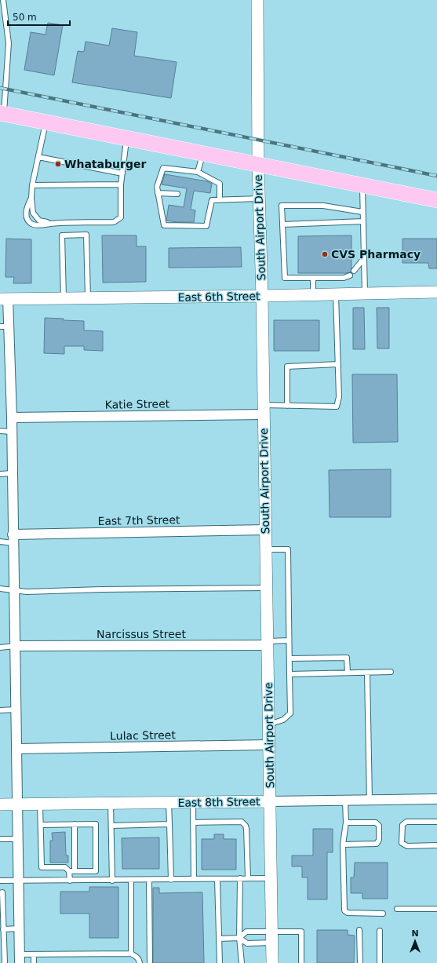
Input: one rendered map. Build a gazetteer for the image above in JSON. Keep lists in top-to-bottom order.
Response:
{
  "streets": {
    "street": [
      "South Airport Drive",
      "East 6th Street",
      "Katie Street",
      "East 7th Street",
      "Narcissus Street",
      "Lulac Street",
      "East 8th Street"
    ]
  },
  "crossings": [
    ["South Airport Drive", "East 6th Street"],
    ["South Airport Drive", "Katie Street"],
    ["South Airport Drive", "East 7th Street"],
    ["South Airport Drive", "Narcissus Street"],
    ["South Airport Drive", "Lulac Street"],
    ["South Airport Drive", "East 8th Street"]
  ],
  "places": ["Whataburger", "CVS Pharmacy"],
  "scale_bar": "50 m",
  "north": "top"
}
